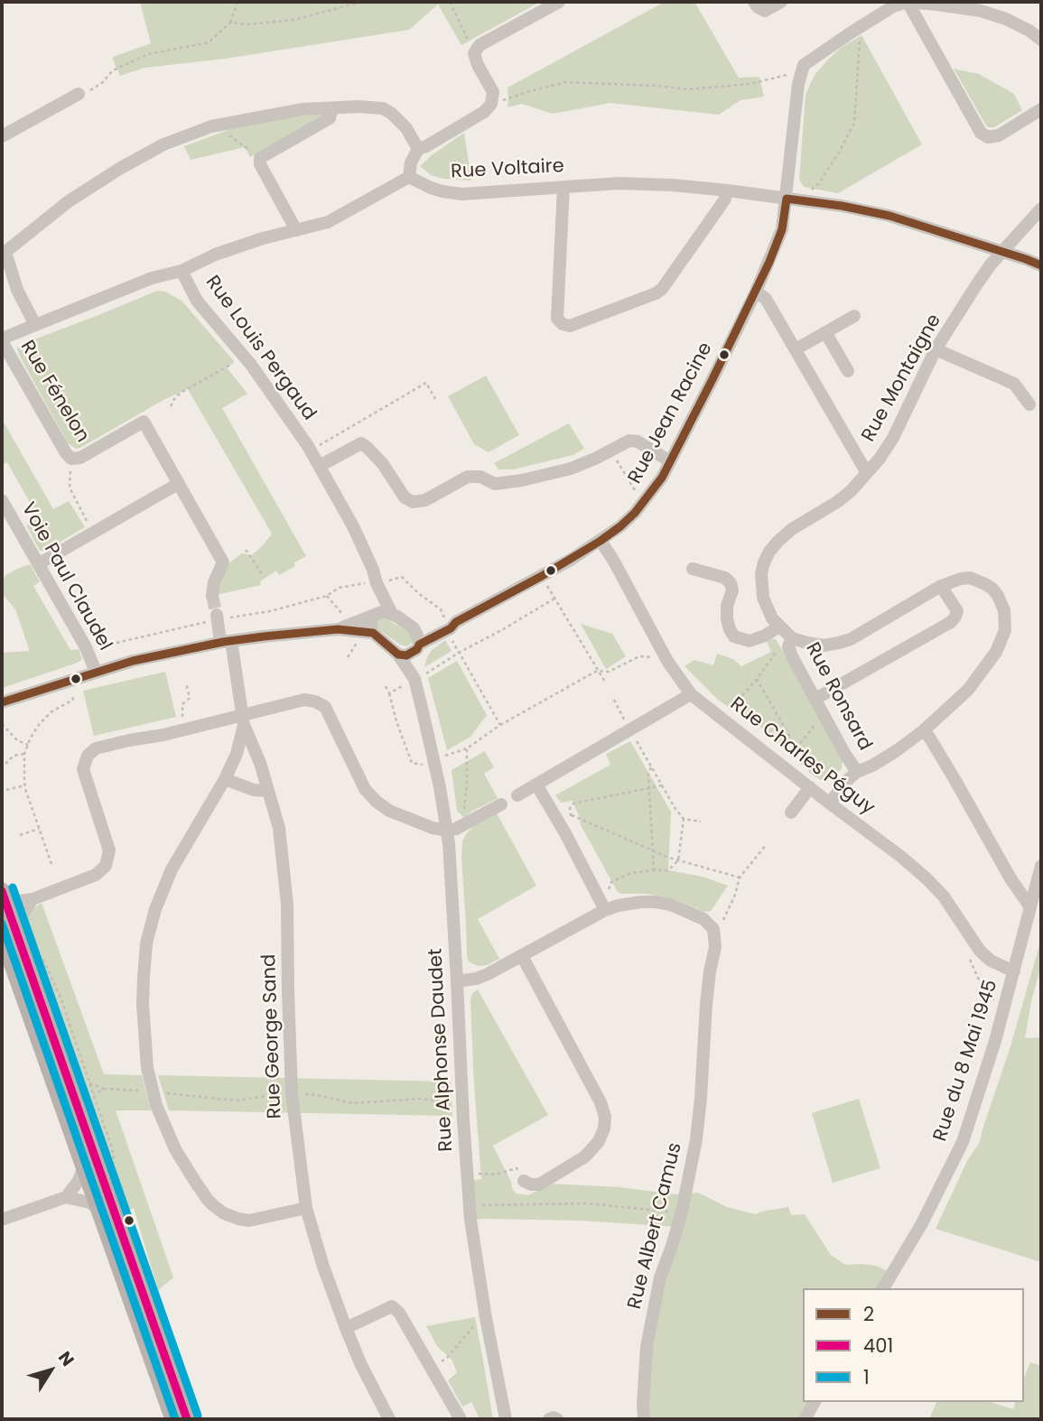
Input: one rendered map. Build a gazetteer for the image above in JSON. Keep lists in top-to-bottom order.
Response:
{
  "streets": {
    "street": [
      "Rue Voltaire",
      "Rue Louis Pergaud",
      "Rue Montaigne",
      "Rue Fénelon",
      "Rue Jean Racine",
      "Voie Paul Claudel",
      "Rue Ronsard",
      "Rue Charles Péguy",
      "Rue George Sand",
      "Rue Alphonse Daudet",
      "Rue du 8 Mai 1945",
      "Rue Albert Camus"
    ]
  },
  "crossings": [
    ["Rue Voltaire", "Rue Montaigne"],
    ["Rue Voltaire", "Rue Jean Racine"],
    ["Rue Louis Pergaud", "Rue Jean Racine"],
    ["Rue Louis Pergaud", "Rue Alphonse Daudet"],
    ["Rue Montaigne", "Rue Ronsard"],
    ["Rue Montaigne", "Rue Charles Péguy"],
    ["Rue Jean Racine", "Rue Charles Péguy"],
    ["Rue Jean Racine", "Rue Alphonse Daudet"],
    ["Rue Charles Péguy", "Rue du 8 Mai 1945"]
  ],
  "lines": ["transit line 2", "transit line 401", "transit line 1"],
  "legend": ["2", "401", "1"],
  "north": "top right"
}
